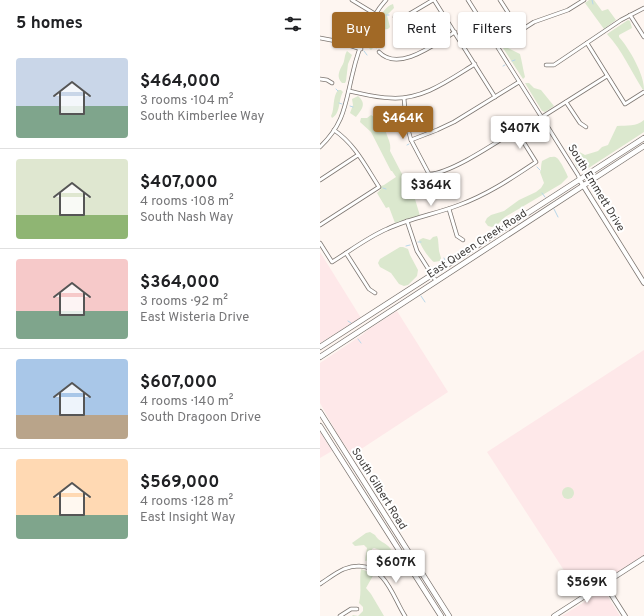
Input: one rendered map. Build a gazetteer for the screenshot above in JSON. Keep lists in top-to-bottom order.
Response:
{
  "streets": {
    "main road": ["East Queen Creek Road", "South Gilbert Road"],
    "street": ["South Emmett Drive"]
  },
  "crossings": [
    ["South Emmett Drive", "East Queen Creek Road"]
  ],
  "page": {
    "heading": "5 homes",
    "chip": ["Buy", "Rent", "Filters"],
    "list": [
      {
        "name": "$464,000",
        "note": "3 rooms · 104 m² · South Kimberlee Way"
      },
      {
        "name": "$407,000",
        "note": "4 rooms · 108 m² · South Nash Way"
      },
      {
        "name": "$364,000",
        "note": "3 rooms · 92 m² · East Wisteria Drive"
      },
      {
        "name": "$607,000",
        "note": "4 rooms · 140 m² · South Dragoon Drive"
      },
      {
        "name": "$569,000",
        "note": "4 rooms · 128 m² · East Insight Way"
      }
    ],
    "price": [
      "$464K",
      "$407K",
      "$364K",
      "$607K",
      "$569K"
    ]
  }
}
